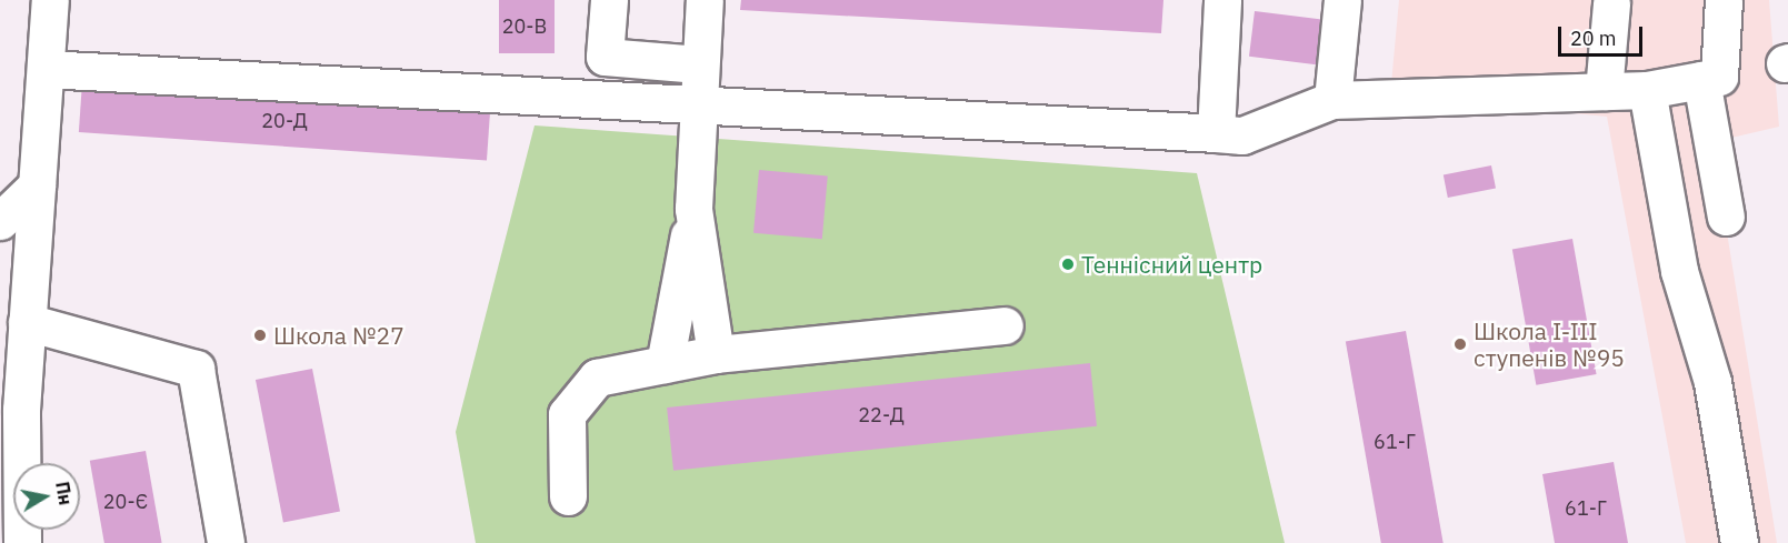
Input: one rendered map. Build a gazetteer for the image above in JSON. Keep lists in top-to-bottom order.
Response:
{
  "places": ["Теннісний центр", "Школа №27", "Школа І-ІІІ ступенів №95"],
  "house_numbers": [
    "20-В",
    "20-Д",
    "22-Д",
    "61-Г",
    "20-Є",
    "61-Г"
  ],
  "scale_bar": "20 m",
  "north": "right"
}
